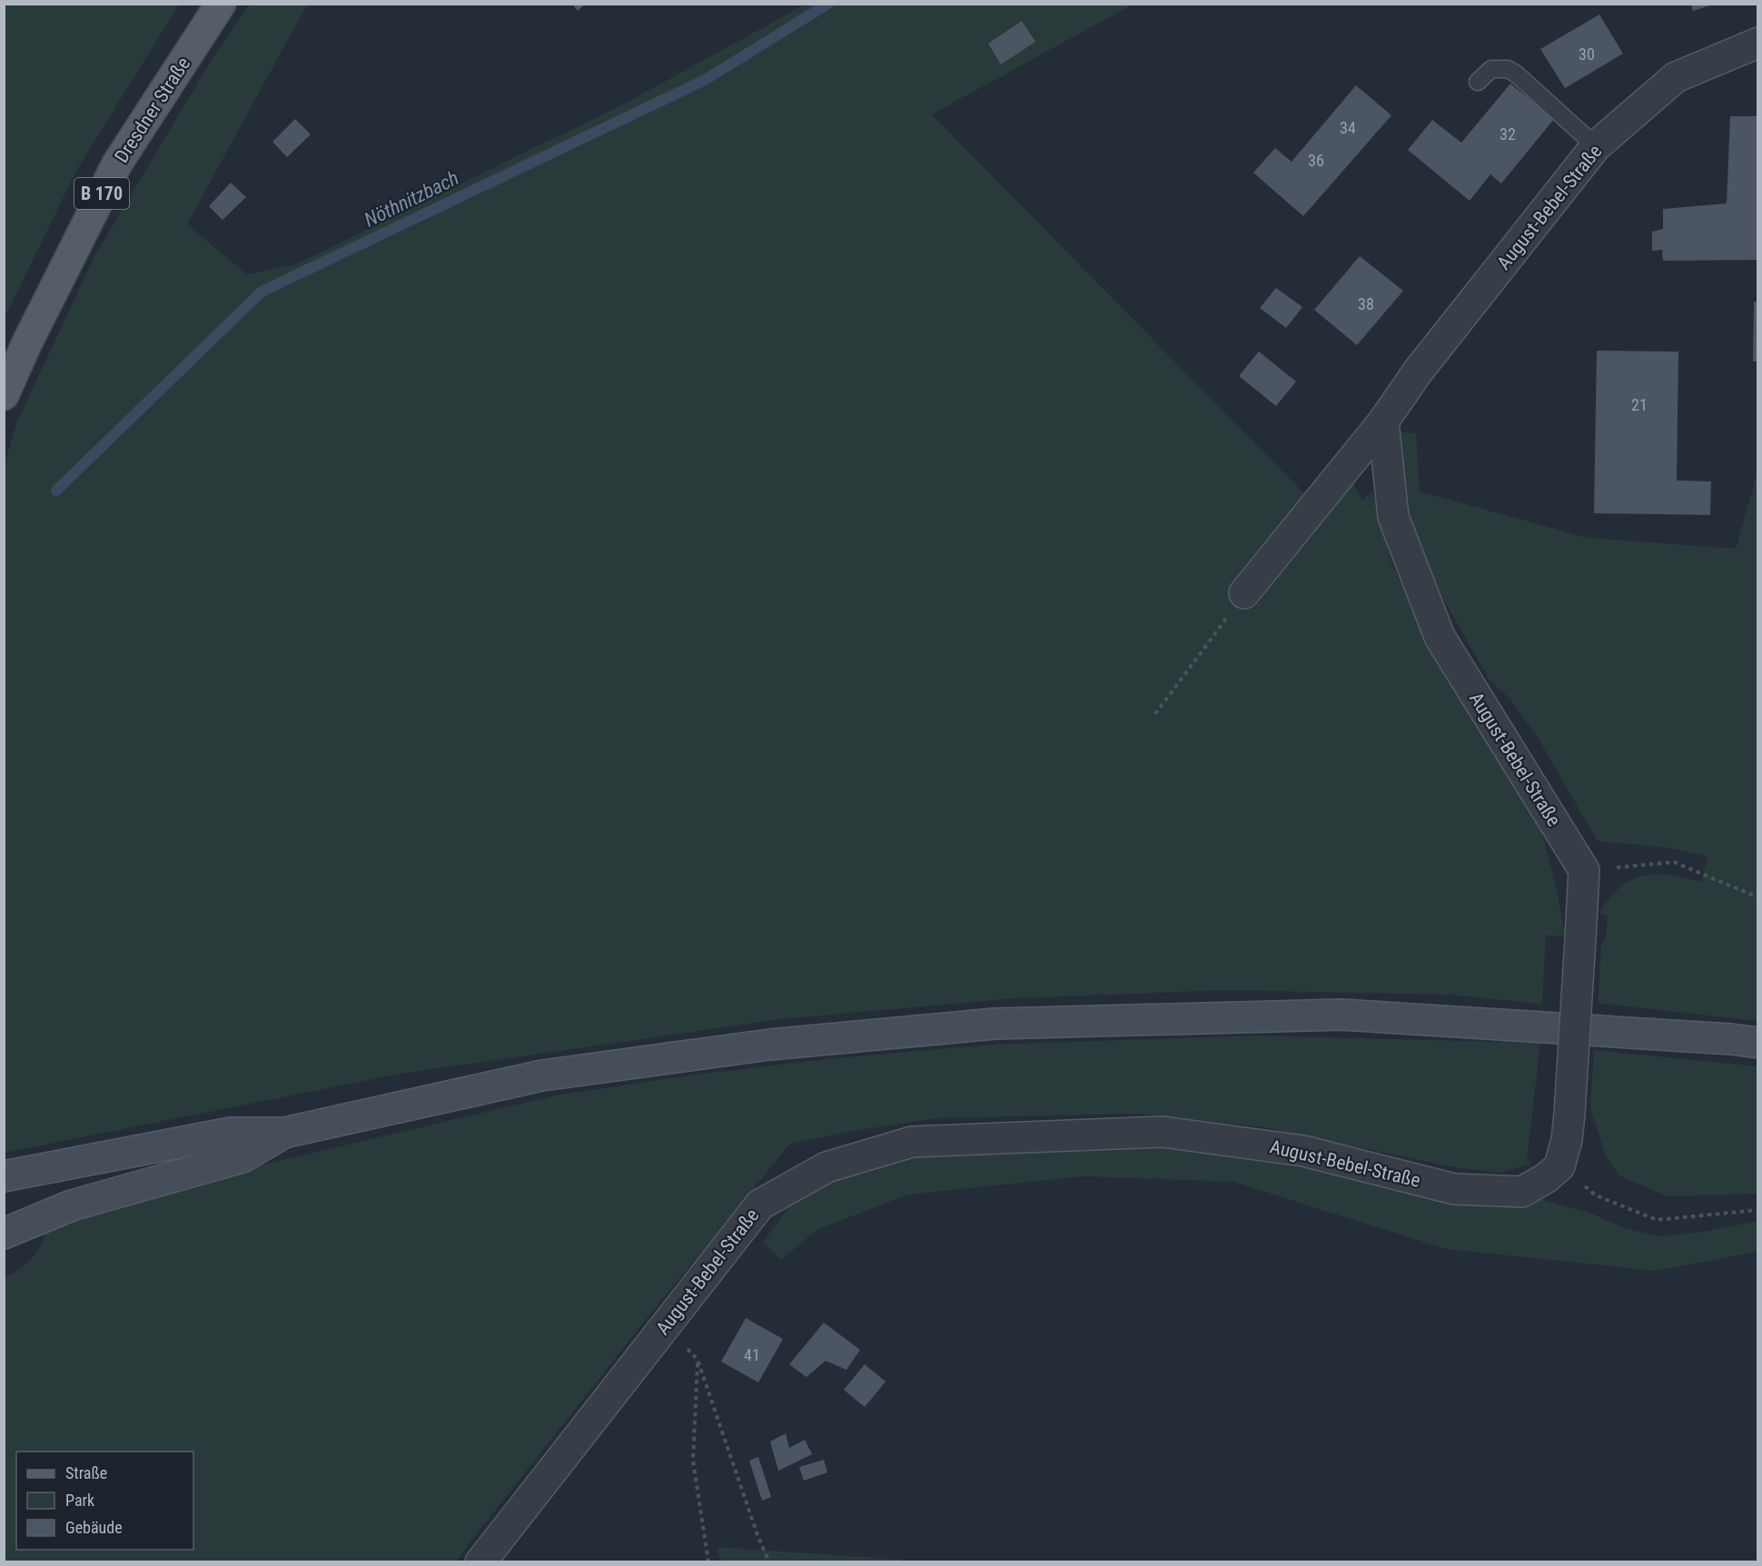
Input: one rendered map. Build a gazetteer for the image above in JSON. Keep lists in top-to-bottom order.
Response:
{
  "streets": {
    "main road": ["Dresdner Straße", "B 170"],
    "street": ["August-Bebel-Straße"]
  },
  "water": ["Nöthnitzbach"],
  "house_numbers": [
    "30",
    "34",
    "32",
    "36",
    "38",
    "21",
    "41"
  ],
  "legend": ["Straße", "Park", "Gebäude"]
}
